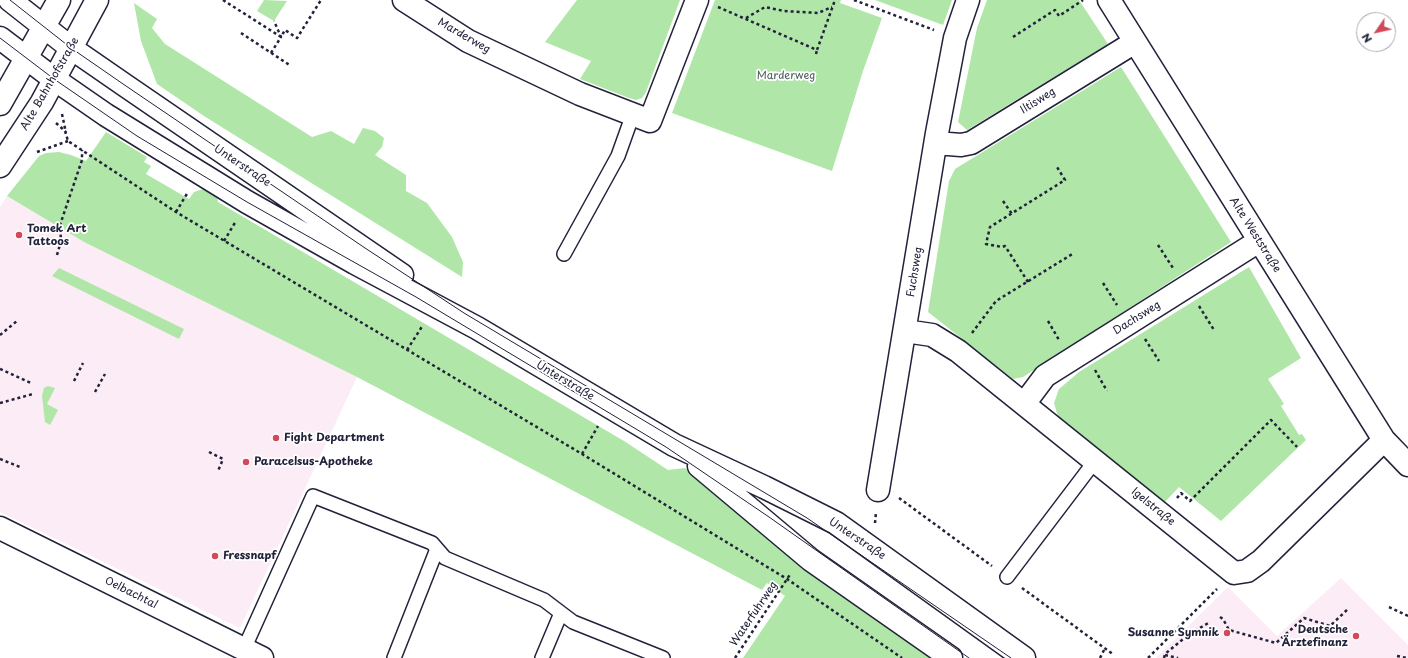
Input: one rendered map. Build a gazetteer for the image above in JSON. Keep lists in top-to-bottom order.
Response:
{
  "streets": {
    "street": [
      "Marderweg",
      "Alte Bahnhofstraße",
      "Iltisweg",
      "Unterstraße",
      "Alte Weststraße",
      "Fuchsweg",
      "Dachsweg",
      "Igelstraße",
      "Oelbachtal"
    ],
    "path": ["Waterfuhrweg"]
  },
  "crossings": [
    ["Alte Bahnhofstraße", "Unterstraße"],
    ["Iltisweg", "Alte Weststraße"],
    ["Iltisweg", "Fuchsweg"],
    ["Alte Weststraße", "Dachsweg"],
    ["Fuchsweg", "Igelstraße"],
    ["Dachsweg", "Igelstraße"]
  ],
  "parks": ["Marderweg"],
  "places": [
    "Tomek Art Tattoos",
    "Fight Department",
    "Paracelsus-Apotheke",
    "Fressnapf",
    "Susanne Symnik",
    "Deutsche Ärztefinanz"
  ],
  "north": "bottom left"
}
